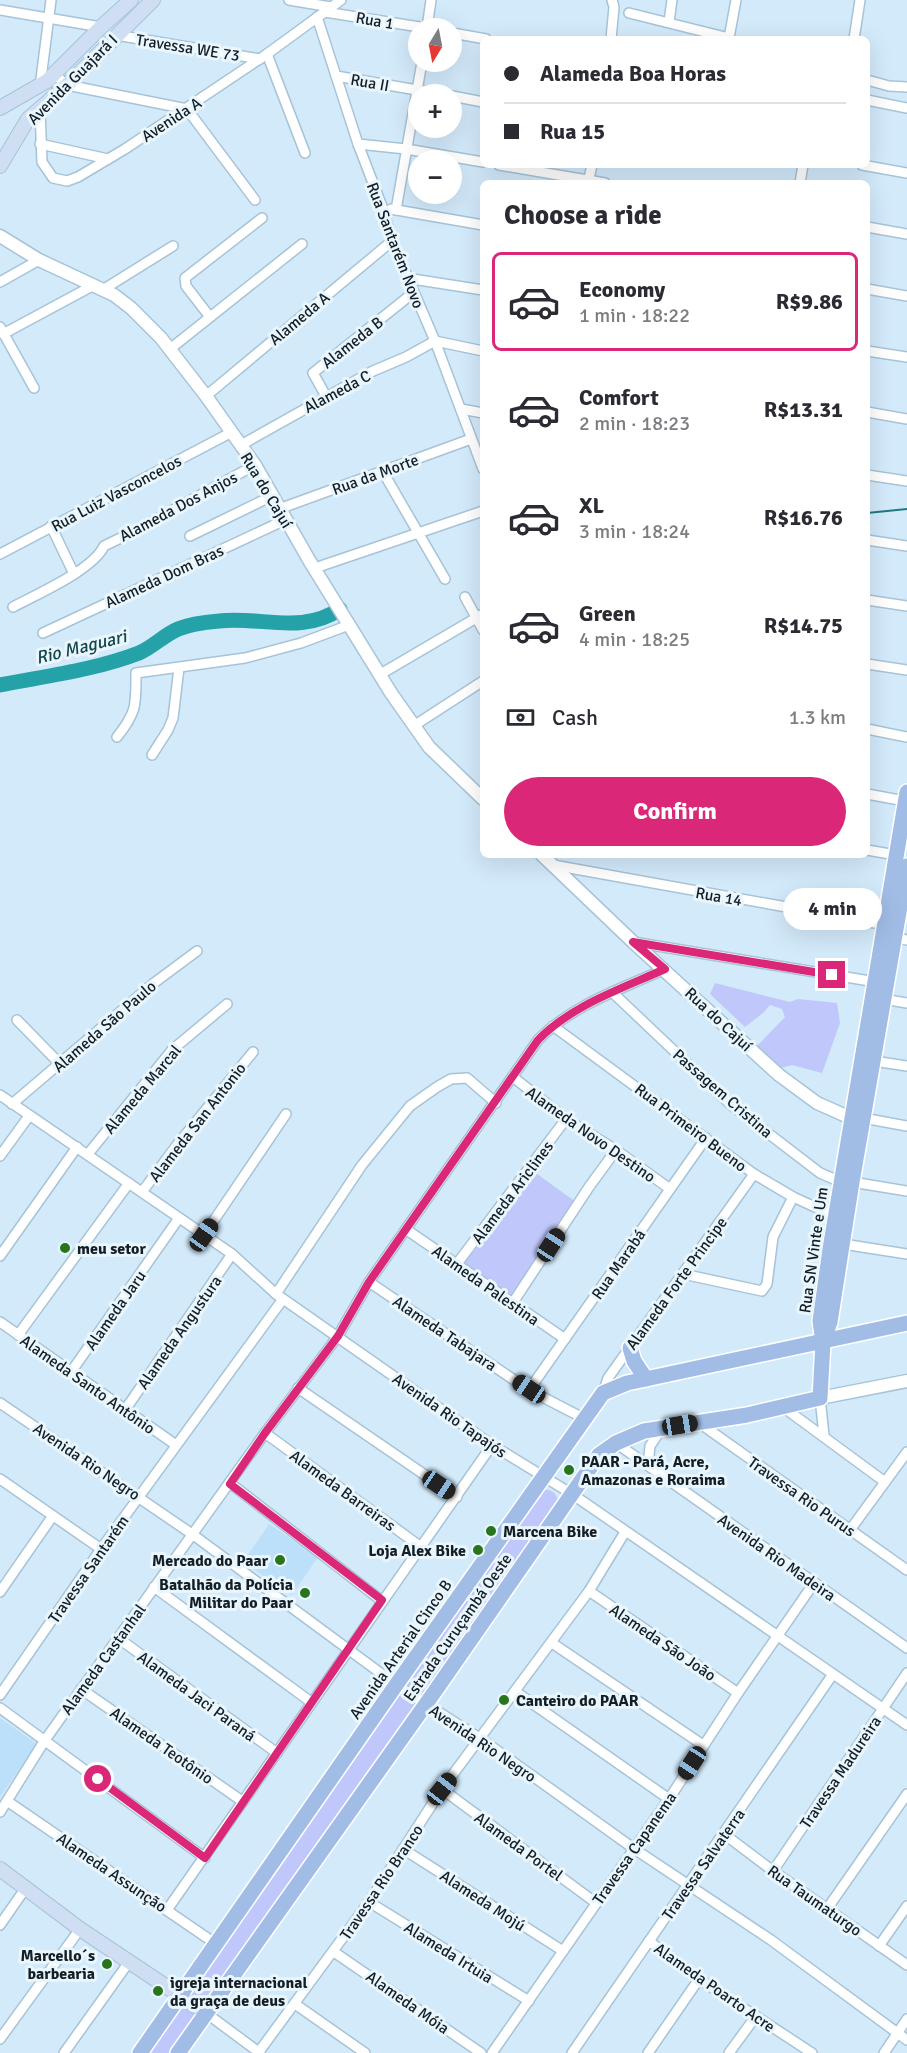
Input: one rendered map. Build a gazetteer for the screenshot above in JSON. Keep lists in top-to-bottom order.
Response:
{
  "streets": {
    "main road": [
      "Avenida Guajará I",
      "Rua SN Vinte e Um",
      "Estrada Curuçambá Oeste",
      "Avenida Arterial Cinco B"
    ],
    "street": [
      "Rua 1",
      "Travessa WE 73",
      "Rua II",
      "Avenida A",
      "Rua Santarém Novo",
      "Alameda A",
      "Alameda B",
      "Alameda C",
      "Rua da Morte",
      "Rua do Cajuí",
      "Rua Luiz Vasconcelos",
      "Alameda Dos Anjos",
      "Alameda Dom Bras",
      "Rua 14",
      "Alameda São Paulo",
      "Alameda Marcal",
      "Passagem Cristina",
      "Alameda San Antonio",
      "Rua Primeiro Bueno",
      "Alameda Novo Destino",
      "Alameda Ariclines",
      "Rua Marabá",
      "Alameda Forte Principe",
      "Alameda Palestina",
      "Alameda Jaru",
      "Alameda Angustura",
      "Alameda Tabajara",
      "Alameda Santo Antônio",
      "Avenida Rio Tapajós",
      "Avenida Rio Negro",
      "Alameda Barreiras",
      "Travessa Rio Purus",
      "Avenida Rio Madeira",
      "Travessa Santarém",
      "Alameda São João",
      "Alameda Castanhal",
      "Alameda Jaci Paraná",
      "Alameda Teotônio",
      "Travessa Madureira",
      "Alameda Portel",
      "Travessa Capanema",
      "Travessa Salvaterra",
      "Alameda Assunção",
      "Travessa Rio Branco",
      "Alameda Mojú",
      "Rua Taumaturgo",
      "Alameda Irtuia",
      "Alameda Poarto Acre",
      "Alameda Móia"
    ]
  },
  "crossings": [
    ["Rua 1", "Avenida A"],
    ["Rua 1", "Rua Santarém Novo"],
    ["Travessa WE 73", "Avenida Guajará I"],
    ["Travessa WE 73", "Avenida A"],
    ["Avenida Guajará I", "Avenida A"],
    ["Rua II", "Rua Santarém Novo"],
    ["Avenida A", "Rua Santarém Novo"],
    ["Rua Santarém Novo", "Alameda A"],
    ["Rua Santarém Novo", "Alameda B"],
    ["Rua Santarém Novo", "Alameda C"],
    ["Rua Santarém Novo", "Rua da Morte"],
    ["Alameda A", "Rua do Cajuí"],
    ["Alameda B", "Alameda C"],
    ["Alameda C", "Rua do Cajuí"],
    ["Rua da Morte", "Rua do Cajuí"],
    ["Rua da Morte", "Alameda Dom Bras"],
    ["Rua do Cajuí", "Rua Luiz Vasconcelos"],
    ["Rua do Cajuí", "Alameda Dos Anjos"],
    ["Rua do Cajuí", "Alameda Dom Bras"],
    ["Rua do Cajuí", "Rua 14"],
    ["Rua do Cajuí", "Rua SN Vinte e Um"],
    ["Rua do Cajuí", "Alameda Castanhal"],
    ["Rua 14", "Rua SN Vinte e Um"],
    ["Alameda São Paulo", "Avenida Rio Tapajós"],
    ["Alameda Marcal", "Avenida Rio Tapajós"],
    ["Passagem Cristina", "Rua SN Vinte e Um"],
    ["Passagem Cristina", "Alameda Castanhal"],
    ["Alameda San Antonio", "Avenida Rio Tapajós"],
    ["Rua Primeiro Bueno", "Rua SN Vinte e Um"],
    ["Rua Primeiro Bueno", "Rua Marabá"],
    ["Rua Primeiro Bueno", "Alameda Forte Principe"],
    ["Rua Primeiro Bueno", "Alameda Castanhal"],
    ["Alameda Novo Destino", "Alameda Ariclines"],
    ["Alameda Novo Destino", "Rua Marabá"],
    ["Alameda Novo Destino", "Alameda Castanhal"],
    ["Alameda Ariclines", "Alameda Palestina"],
    ["Rua Marabá", "Alameda Palestina"],
    ["Rua Marabá", "Alameda Tabajara"],
    ["Alameda Forte Principe", "Avenida Arterial Cinco B"],
    ["Alameda Palestina", "Alameda Castanhal"],
    ["Alameda Jaru", "Alameda Santo Antônio"],
    ["Alameda Jaru", "Avenida Rio Tapajós"],
    ["Alameda Angustura", "Alameda Santo Antônio"],
    ["Alameda Angustura", "Avenida Rio Tapajós"],
    ["Alameda Tabajara", "Avenida Arterial Cinco B"],
    ["Alameda Tabajara", "Alameda Castanhal"],
    ["Alameda Santo Antônio", "Travessa Santarém"],
    ["Avenida Rio Tapajós", "Travessa Santarém"],
    ["Avenida Rio Tapajós", "Estrada Curuçambá Oeste"],
    ["Avenida Rio Tapajós", "Avenida Arterial Cinco B"],
    ["Avenida Rio Tapajós", "Alameda Castanhal"],
    ["Avenida Rio Tapajós", "Travessa Madureira"],
    ["Avenida Rio Tapajós", "Travessa Capanema"],
    ["Avenida Rio Tapajós", "Travessa Salvaterra"],
    ["Avenida Rio Tapajós", "Travessa Rio Branco"],
    ["Avenida Rio Negro", "Travessa Santarém"],
    ["Avenida Rio Negro", "Estrada Curuçambá Oeste"],
    ["Avenida Rio Negro", "Avenida Arterial Cinco B"],
    ["Avenida Rio Negro", "Alameda Castanhal"],
    ["Avenida Rio Negro", "Travessa Capanema"],
    ["Avenida Rio Negro", "Travessa Salvaterra"],
    ["Avenida Rio Negro", "Travessa Rio Branco"],
    ["Alameda Barreiras", "Alameda Castanhal"],
    ["Travessa Rio Purus", "Estrada Curuçambá Oeste"],
    ["Avenida Rio Madeira", "Estrada Curuçambá Oeste"],
    ["Avenida Rio Madeira", "Travessa Capanema"],
    ["Travessa Santarém", "Alameda Castanhal"],
    ["Alameda São João", "Travessa Capanema"],
    ["Alameda São João", "Travessa Rio Branco"],
    ["Avenida Arterial Cinco B", "Alameda Assunção"],
    ["Alameda Castanhal", "Alameda Jaci Paraná"],
    ["Alameda Castanhal", "Alameda Teotônio"],
    ["Alameda Castanhal", "Alameda Assunção"],
    ["Travessa Madureira", "Rua Taumaturgo"],
    ["Alameda Portel", "Travessa Capanema"],
    ["Alameda Portel", "Travessa Rio Branco"],
    ["Travessa Capanema", "Alameda Mojú"],
    ["Travessa Capanema", "Alameda Irtuia"],
    ["Travessa Salvaterra", "Rua Taumaturgo"],
    ["Travessa Salvaterra", "Alameda Poarto Acre"],
    ["Travessa Rio Branco", "Alameda Mojú"],
    ["Travessa Rio Branco", "Alameda Irtuia"],
    ["Travessa Rio Branco", "Alameda Móia"]
  ],
  "water": ["Rio Maguari"],
  "places": [
    "meu setor",
    "PAAR - Pará, Acre, Amazonas e Roraima",
    "Marcena Bike",
    "Loja Alex Bike",
    "Mercado do Paar",
    "Batalhão da Polícia Militar do Paar",
    "Canteiro do PAAR",
    "Marcello´s barbearia",
    "igreja internacional da graça de deus"
  ],
  "north": "bottom",
  "page": {
    "map_buttons": ["+", "−"],
    "banner": ["Alameda Boa Horas", "Rua 15"],
    "heading": "Choose a ride",
    "list": [
      {
        "name": "Economy",
        "note": "1 min · 18:22",
        "value": "R$9.86"
      },
      {
        "name": "Comfort",
        "note": "2 min · 18:23",
        "value": "R$13.31"
      },
      {
        "name": "XL",
        "note": "3 min · 18:24",
        "value": "R$16.76"
      },
      {
        "name": "Green",
        "note": "4 min · 18:25",
        "value": "R$14.75"
      }
    ],
    "pay": ["Cash", "1.3 km"],
    "buttons": "Confirm",
    "bubble": "4 min"
  }
}
